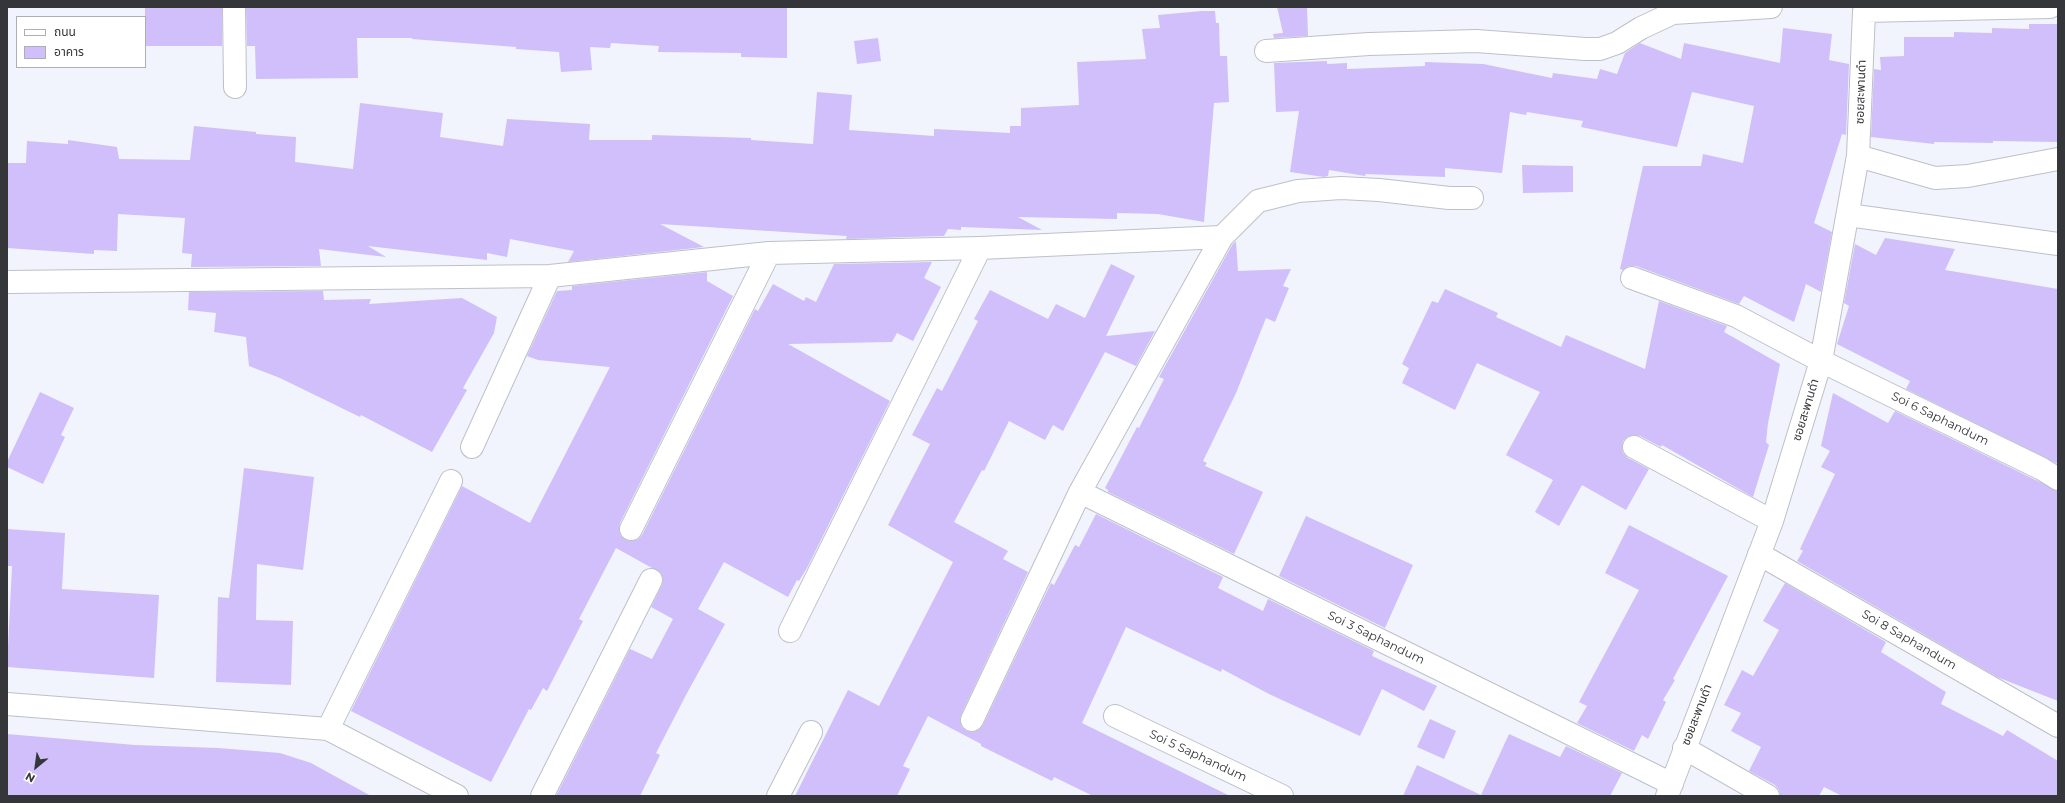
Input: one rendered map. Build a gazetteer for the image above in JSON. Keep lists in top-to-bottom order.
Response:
{
  "streets": {
    "street": [
      "ซอยสะพานดำ",
      "Soi 6 Saphandum",
      "Soi 3 Saphandum",
      "Soi 8 Saphandum",
      "Soi 5 Saphandum"
    ]
  },
  "crossings": [
    ["ซอยสะพานดำ", "Soi 6 Saphandum"],
    ["ซอยสะพานดำ", "Soi 3 Saphandum"],
    ["ซอยสะพานดำ", "Soi 8 Saphandum"]
  ],
  "legend": ["ถนน", "อาคาร"],
  "north": "bottom left"
}
